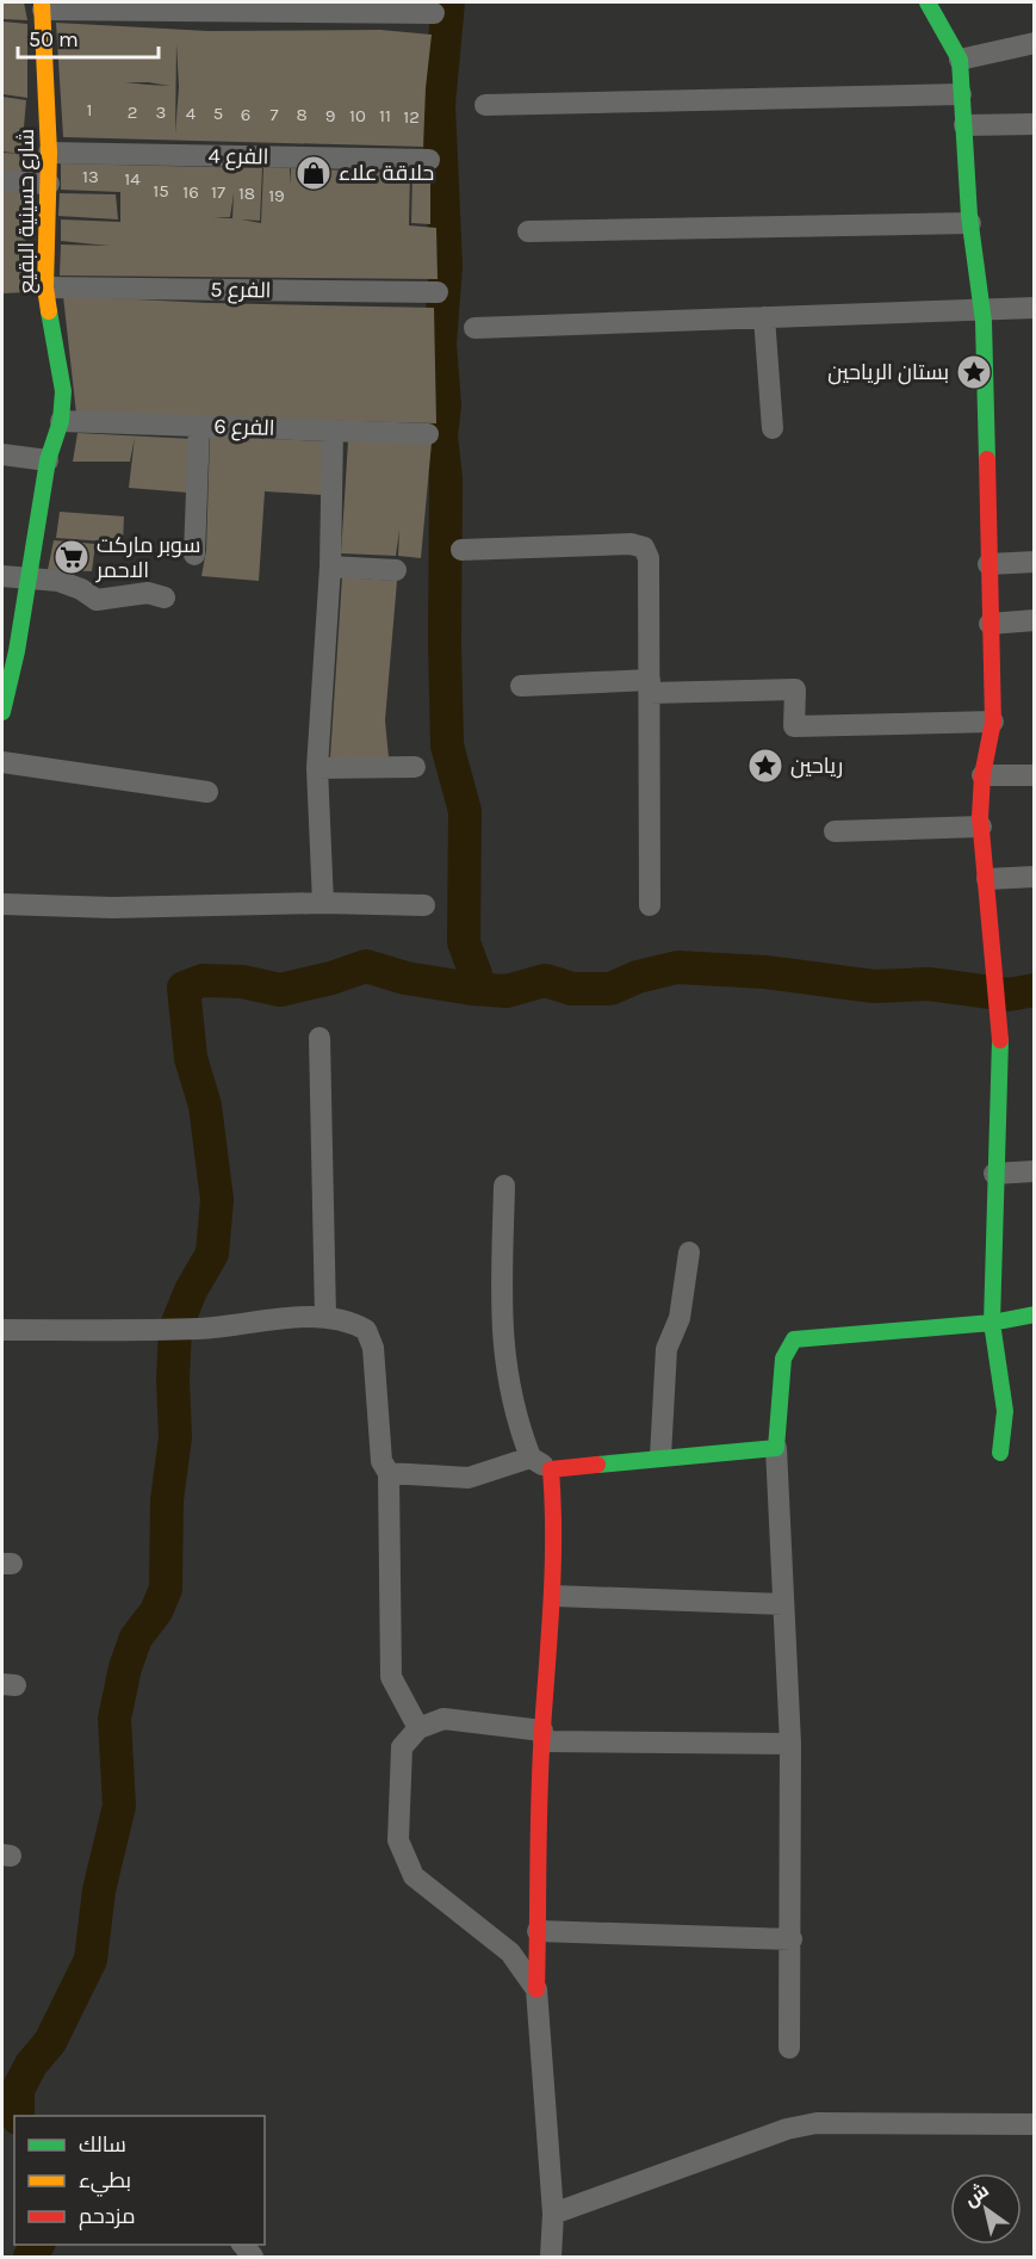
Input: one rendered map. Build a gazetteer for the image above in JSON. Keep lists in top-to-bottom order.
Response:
{
  "streets": {
    "street": [
      "الفرع 4",
      "شارع حسينية البقيع",
      "الفرع 5",
      "الفرع 6"
    ]
  },
  "crossings": [
    ["الفرع 4", "شارع حسينية البقيع"],
    ["شارع حسينية البقيع", "الفرع 5"],
    ["شارع حسينية البقيع", "الفرع 6"]
  ],
  "places": {
    "shop": ["حلاقة علاء"],
    "place": ["بستان الرياحين", "رياحين"],
    "supermarket": ["سوبر ماركت الاحمر"]
  },
  "house_numbers": [
    "1",
    "2",
    "3",
    "4",
    "5",
    "6",
    "7",
    "8",
    "9",
    "10",
    "11",
    "12",
    "13",
    "14",
    "15",
    "16",
    "17",
    "18",
    "19"
  ],
  "legend": ["سالك", "بطيء", "مزدحم"],
  "scale_bar": "50 m",
  "north": "top left"
}
